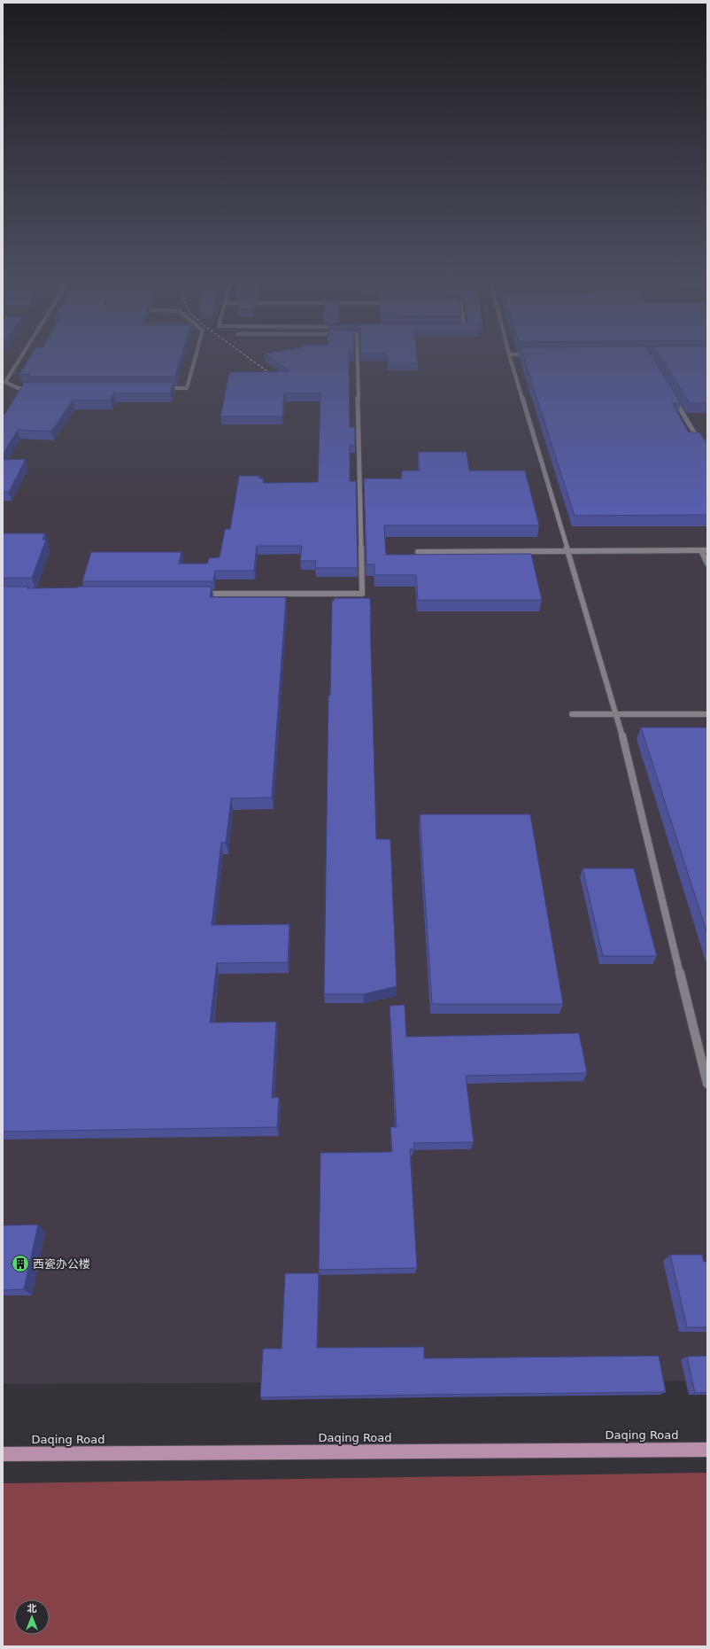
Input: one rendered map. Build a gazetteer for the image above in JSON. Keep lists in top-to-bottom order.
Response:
{
  "streets": {
    "main road": ["Daqing Road"]
  },
  "places": {
    "building": ["西瓷办公楼"]
  },
  "north": "top"
}
